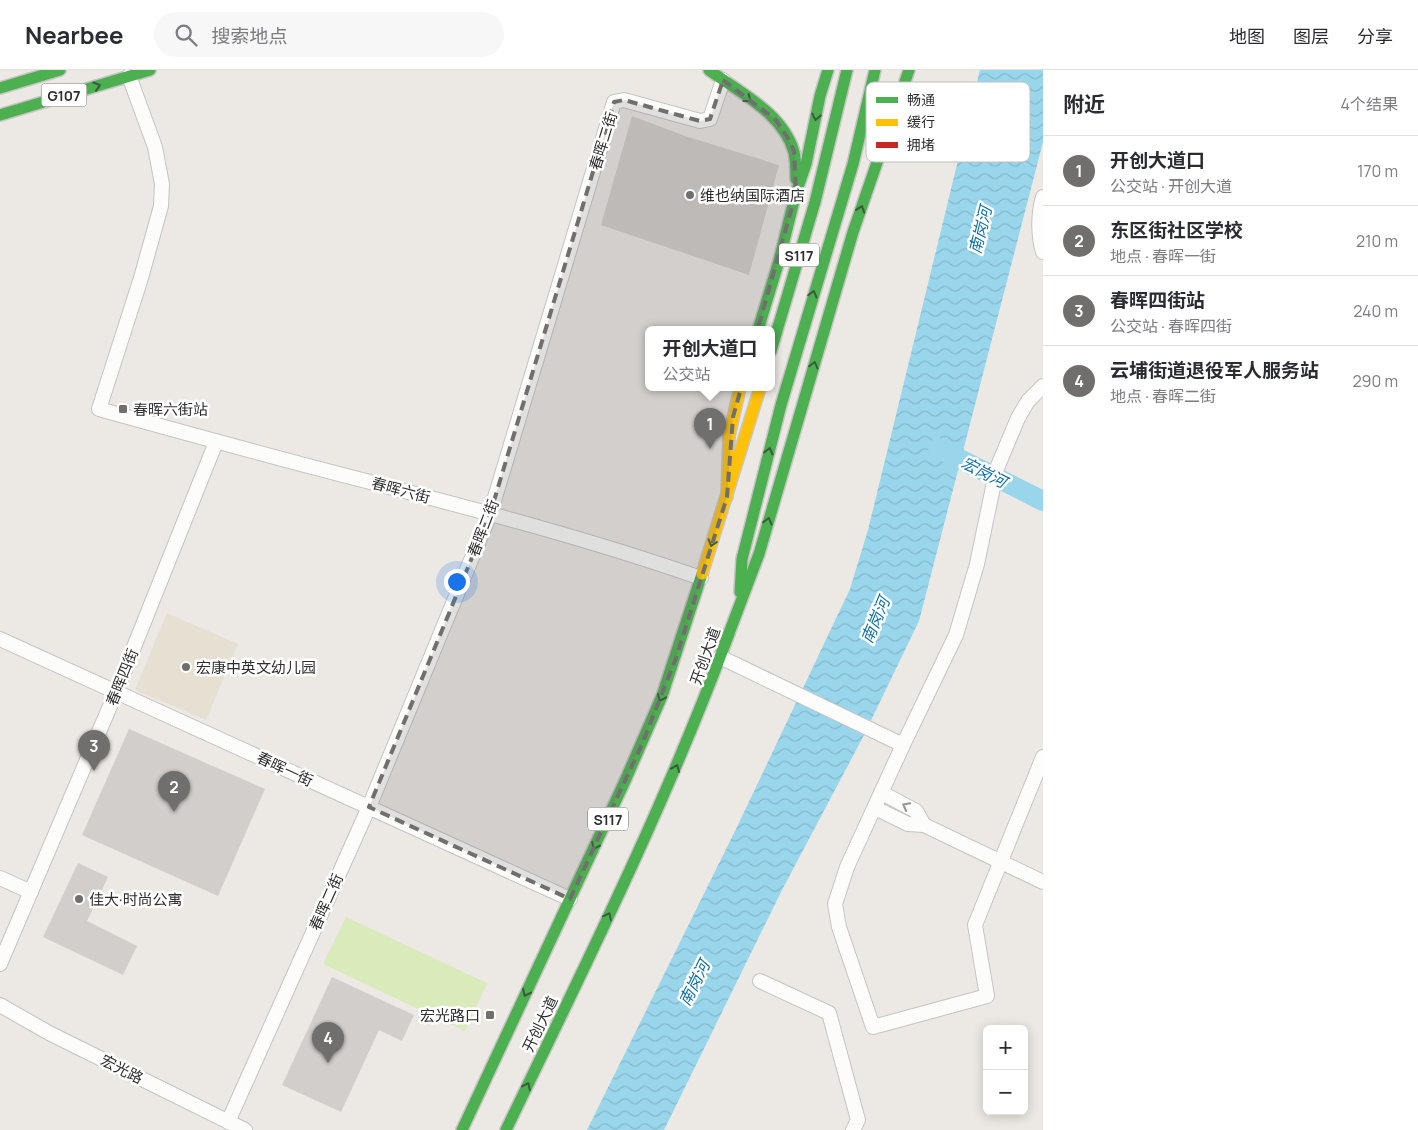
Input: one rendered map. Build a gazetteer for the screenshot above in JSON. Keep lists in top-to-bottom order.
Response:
{
  "streets": {
    "main road": ["G107", "S117", "开创大道"],
    "street": [
      "春晖二街",
      "春晖六街",
      "春晖四街",
      "春晖一街",
      "宏光路"
    ]
  },
  "crossings": [
    ["G107", "春晖六街"],
    ["春晖二街", "春晖六街"],
    ["春晖二街", "春晖一街"],
    ["春晖二街", "宏光路"],
    ["春晖六街", "开创大道"],
    ["春晖六街", "春晖四街"],
    ["开创大道", "春晖一街"],
    ["春晖四街", "春晖一街"]
  ],
  "water": ["南岗河", "宏岗河"],
  "places": {
    "other": ["维也纳国际酒店", "宏康中英文幼儿园", "佳大·时尚公寓"],
    "transit": ["春晖六街站", "宏光路口"]
  },
  "legend": ["畅通", "缓行", "拥堵"],
  "page": {
    "header": "Nearbee",
    "search": "搜索地点",
    "nav": ["地图", "图层", "分享"],
    "heading": ["附近", "4个结果"],
    "list": [
      {
        "mark": "1",
        "name": "开创大道口",
        "note": "公交站 · 开创大道",
        "value": "170 m"
      },
      {
        "mark": "2",
        "name": "东区街社区学校",
        "note": "地点 · 春晖一街",
        "value": "210 m"
      },
      {
        "mark": "3",
        "name": "春晖四街站",
        "note": "公交站 · 春晖四街",
        "value": "240 m"
      },
      {
        "mark": "4",
        "name": "云埔街道退役军人服务站",
        "note": "地点 · 春晖二街",
        "value": "290 m"
      }
    ],
    "popup": ["开创大道口", "公交站"],
    "pins": [
      "1",
      "3",
      "2",
      "4"
    ],
    "map_buttons": ["+", "−"]
  }
}
